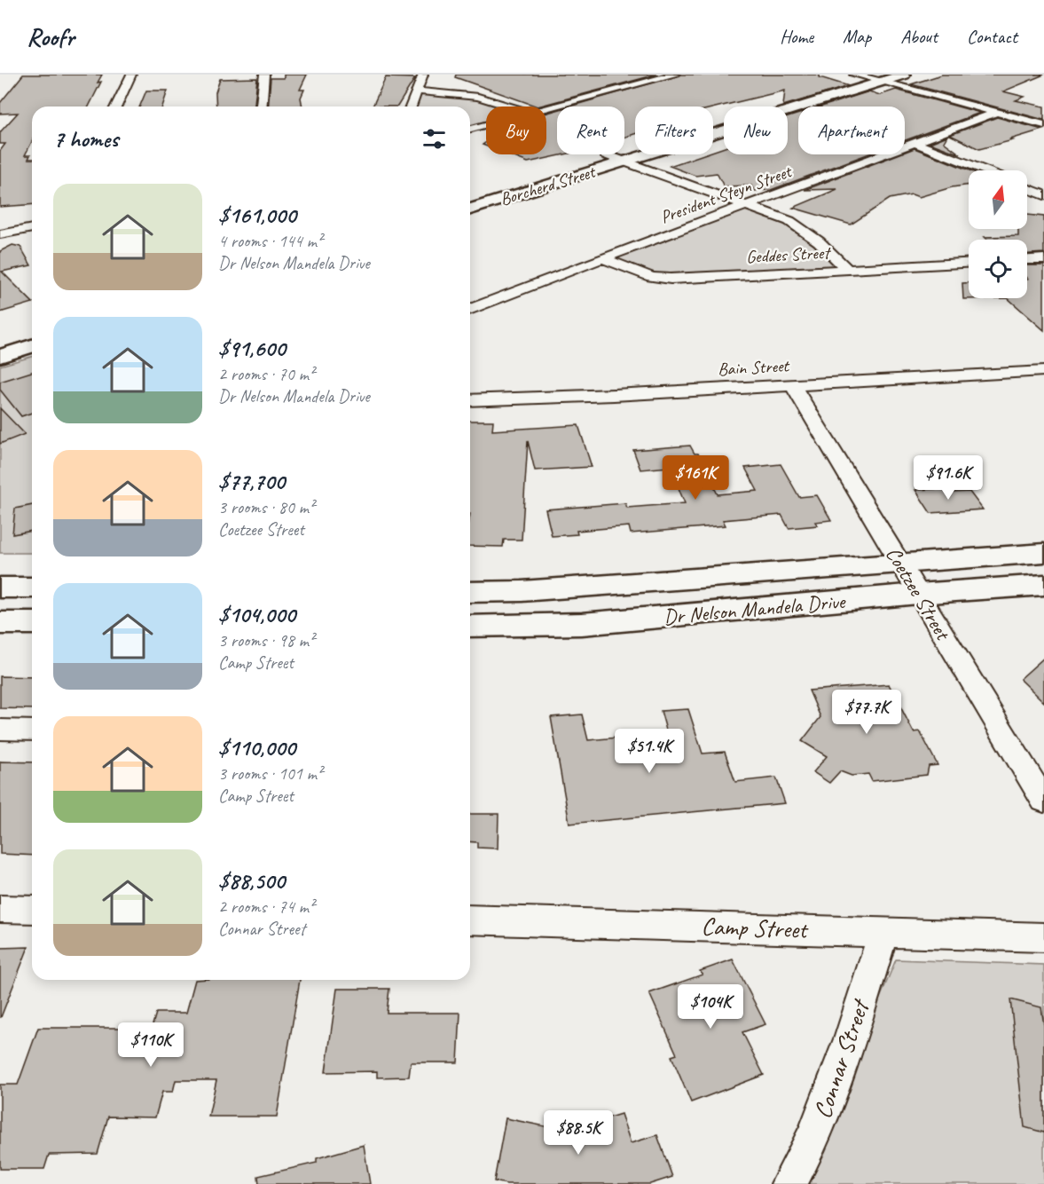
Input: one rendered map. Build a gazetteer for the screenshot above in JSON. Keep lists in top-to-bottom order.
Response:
{
  "streets": {
    "main road": ["Borcherd Street", "Dr Nelson Mandela Drive"],
    "street": [
      "President Steyn Street",
      "Geddes Street",
      "Bain Street",
      "Coetzee Street",
      "Camp Street",
      "Connar Street"
    ]
  },
  "crossings": [
    ["President Steyn Street", "Geddes Street"],
    ["Bain Street", "Coetzee Street"],
    ["Coetzee Street", "Dr Nelson Mandela Drive"],
    ["Camp Street", "Connar Street"]
  ],
  "north": "top",
  "page": {
    "header": "Roofr",
    "nav": [
      "Home",
      "Map",
      "About",
      "Contact"
    ],
    "chip": [
      "Buy",
      "Rent",
      "Filters",
      "New",
      "Apartment"
    ],
    "heading": "7 homes",
    "list": [
      {
        "name": "$161,000",
        "note": "4 rooms · 144 m² · Dr Nelson Mandela Drive"
      },
      {
        "name": "$91,600",
        "note": "2 rooms · 70 m² · Dr Nelson Mandela Drive"
      },
      {
        "name": "$77,700",
        "note": "3 rooms · 80 m² · Coetzee Street"
      },
      {
        "name": "$104,000",
        "note": "3 rooms · 98 m² · Camp Street"
      },
      {
        "name": "$110,000",
        "note": "3 rooms · 101 m² · Camp Street"
      },
      {
        "name": "$88,500",
        "note": "2 rooms · 74 m² · Connar Street"
      }
    ],
    "price": [
      "$161K",
      "$91.6K",
      "$77.7K",
      "$51.4K",
      "$104K",
      "$110K",
      "$88.5K"
    ]
  }
}
